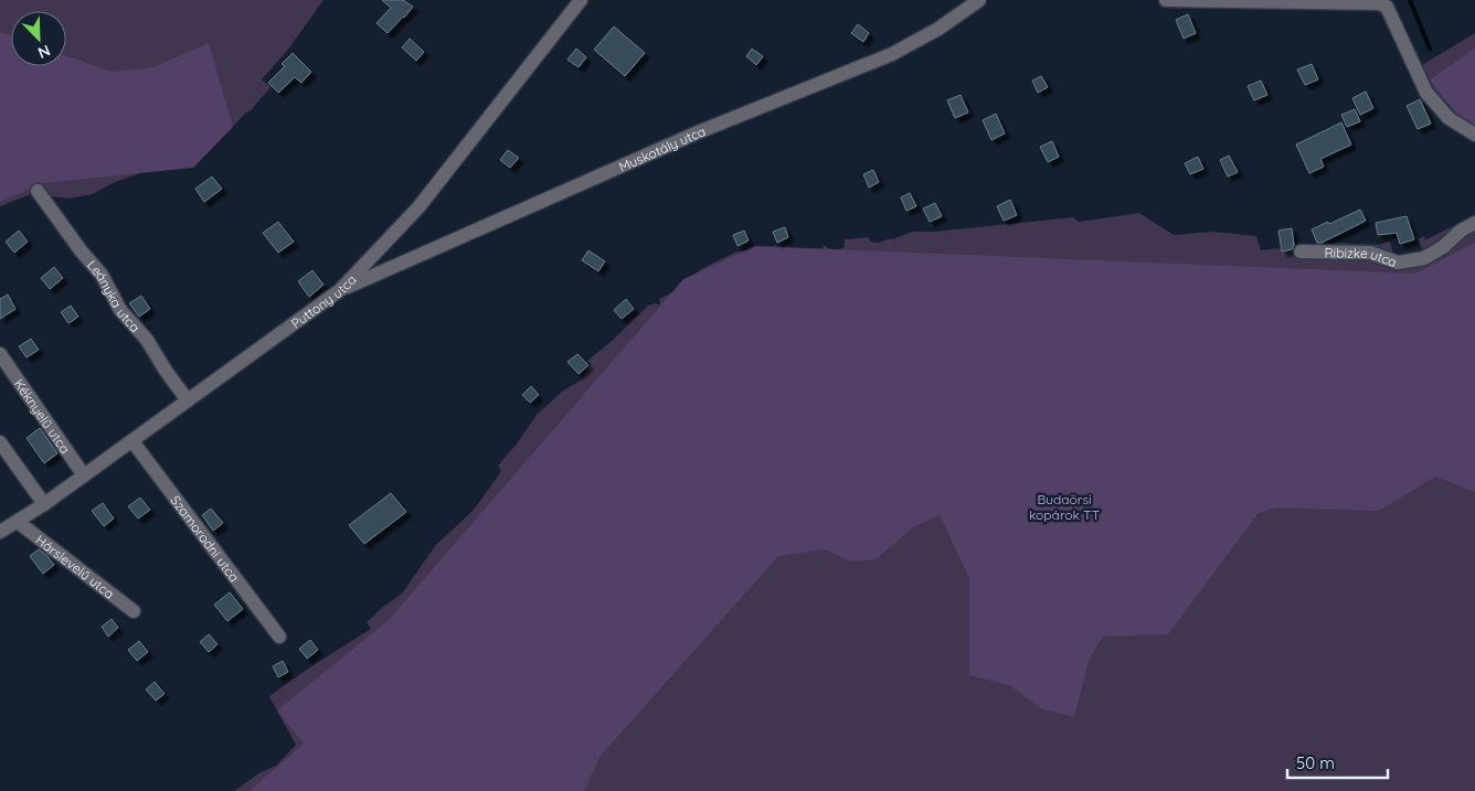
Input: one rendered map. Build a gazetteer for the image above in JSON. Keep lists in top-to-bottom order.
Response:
{
  "streets": {
    "street": [
      "Muskotály utca",
      "Ribizke utca",
      "Leányka utca",
      "Puttony utca",
      "Kéknyelű utca",
      "Szamorodni utca",
      "Hárslevelű utca"
    ]
  },
  "crossings": [
    ["Muskotály utca", "Puttony utca"],
    ["Leányka utca", "Puttony utca"],
    ["Puttony utca", "Kéknyelű utca"],
    ["Puttony utca", "Szamorodni utca"],
    ["Puttony utca", "Hárslevelű utca"]
  ],
  "parks": ["Budaörsi kopárok TT"],
  "scale_bar": "50 m",
  "north": "bottom right"
}
